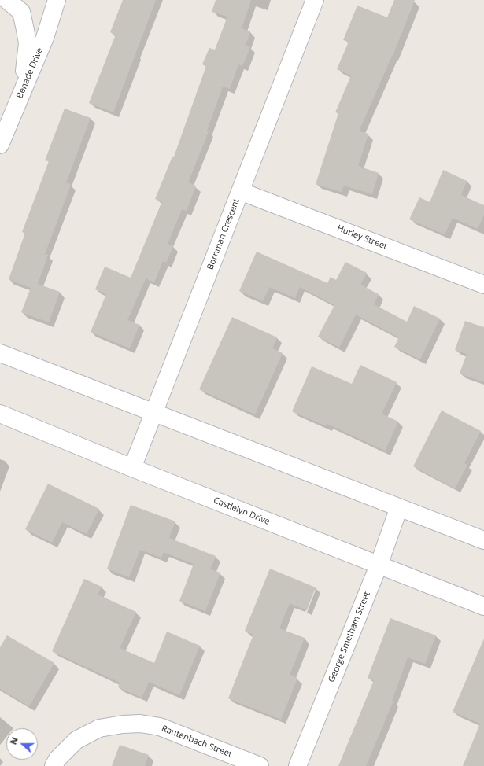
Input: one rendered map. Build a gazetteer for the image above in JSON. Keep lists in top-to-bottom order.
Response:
{
  "streets": {
    "street": [
      "Benade Drive",
      "Bornman Crescent",
      "Hurley Street",
      "Castlelyn Drive",
      "George Smetham Street",
      "Rautenbach Street"
    ]
  },
  "crossings": [
    ["Bornman Crescent", "Hurley Street"],
    ["Bornman Crescent", "Castlelyn Drive"],
    ["Castlelyn Drive", "George Smetham Street"]
  ],
  "north": "left"
}
